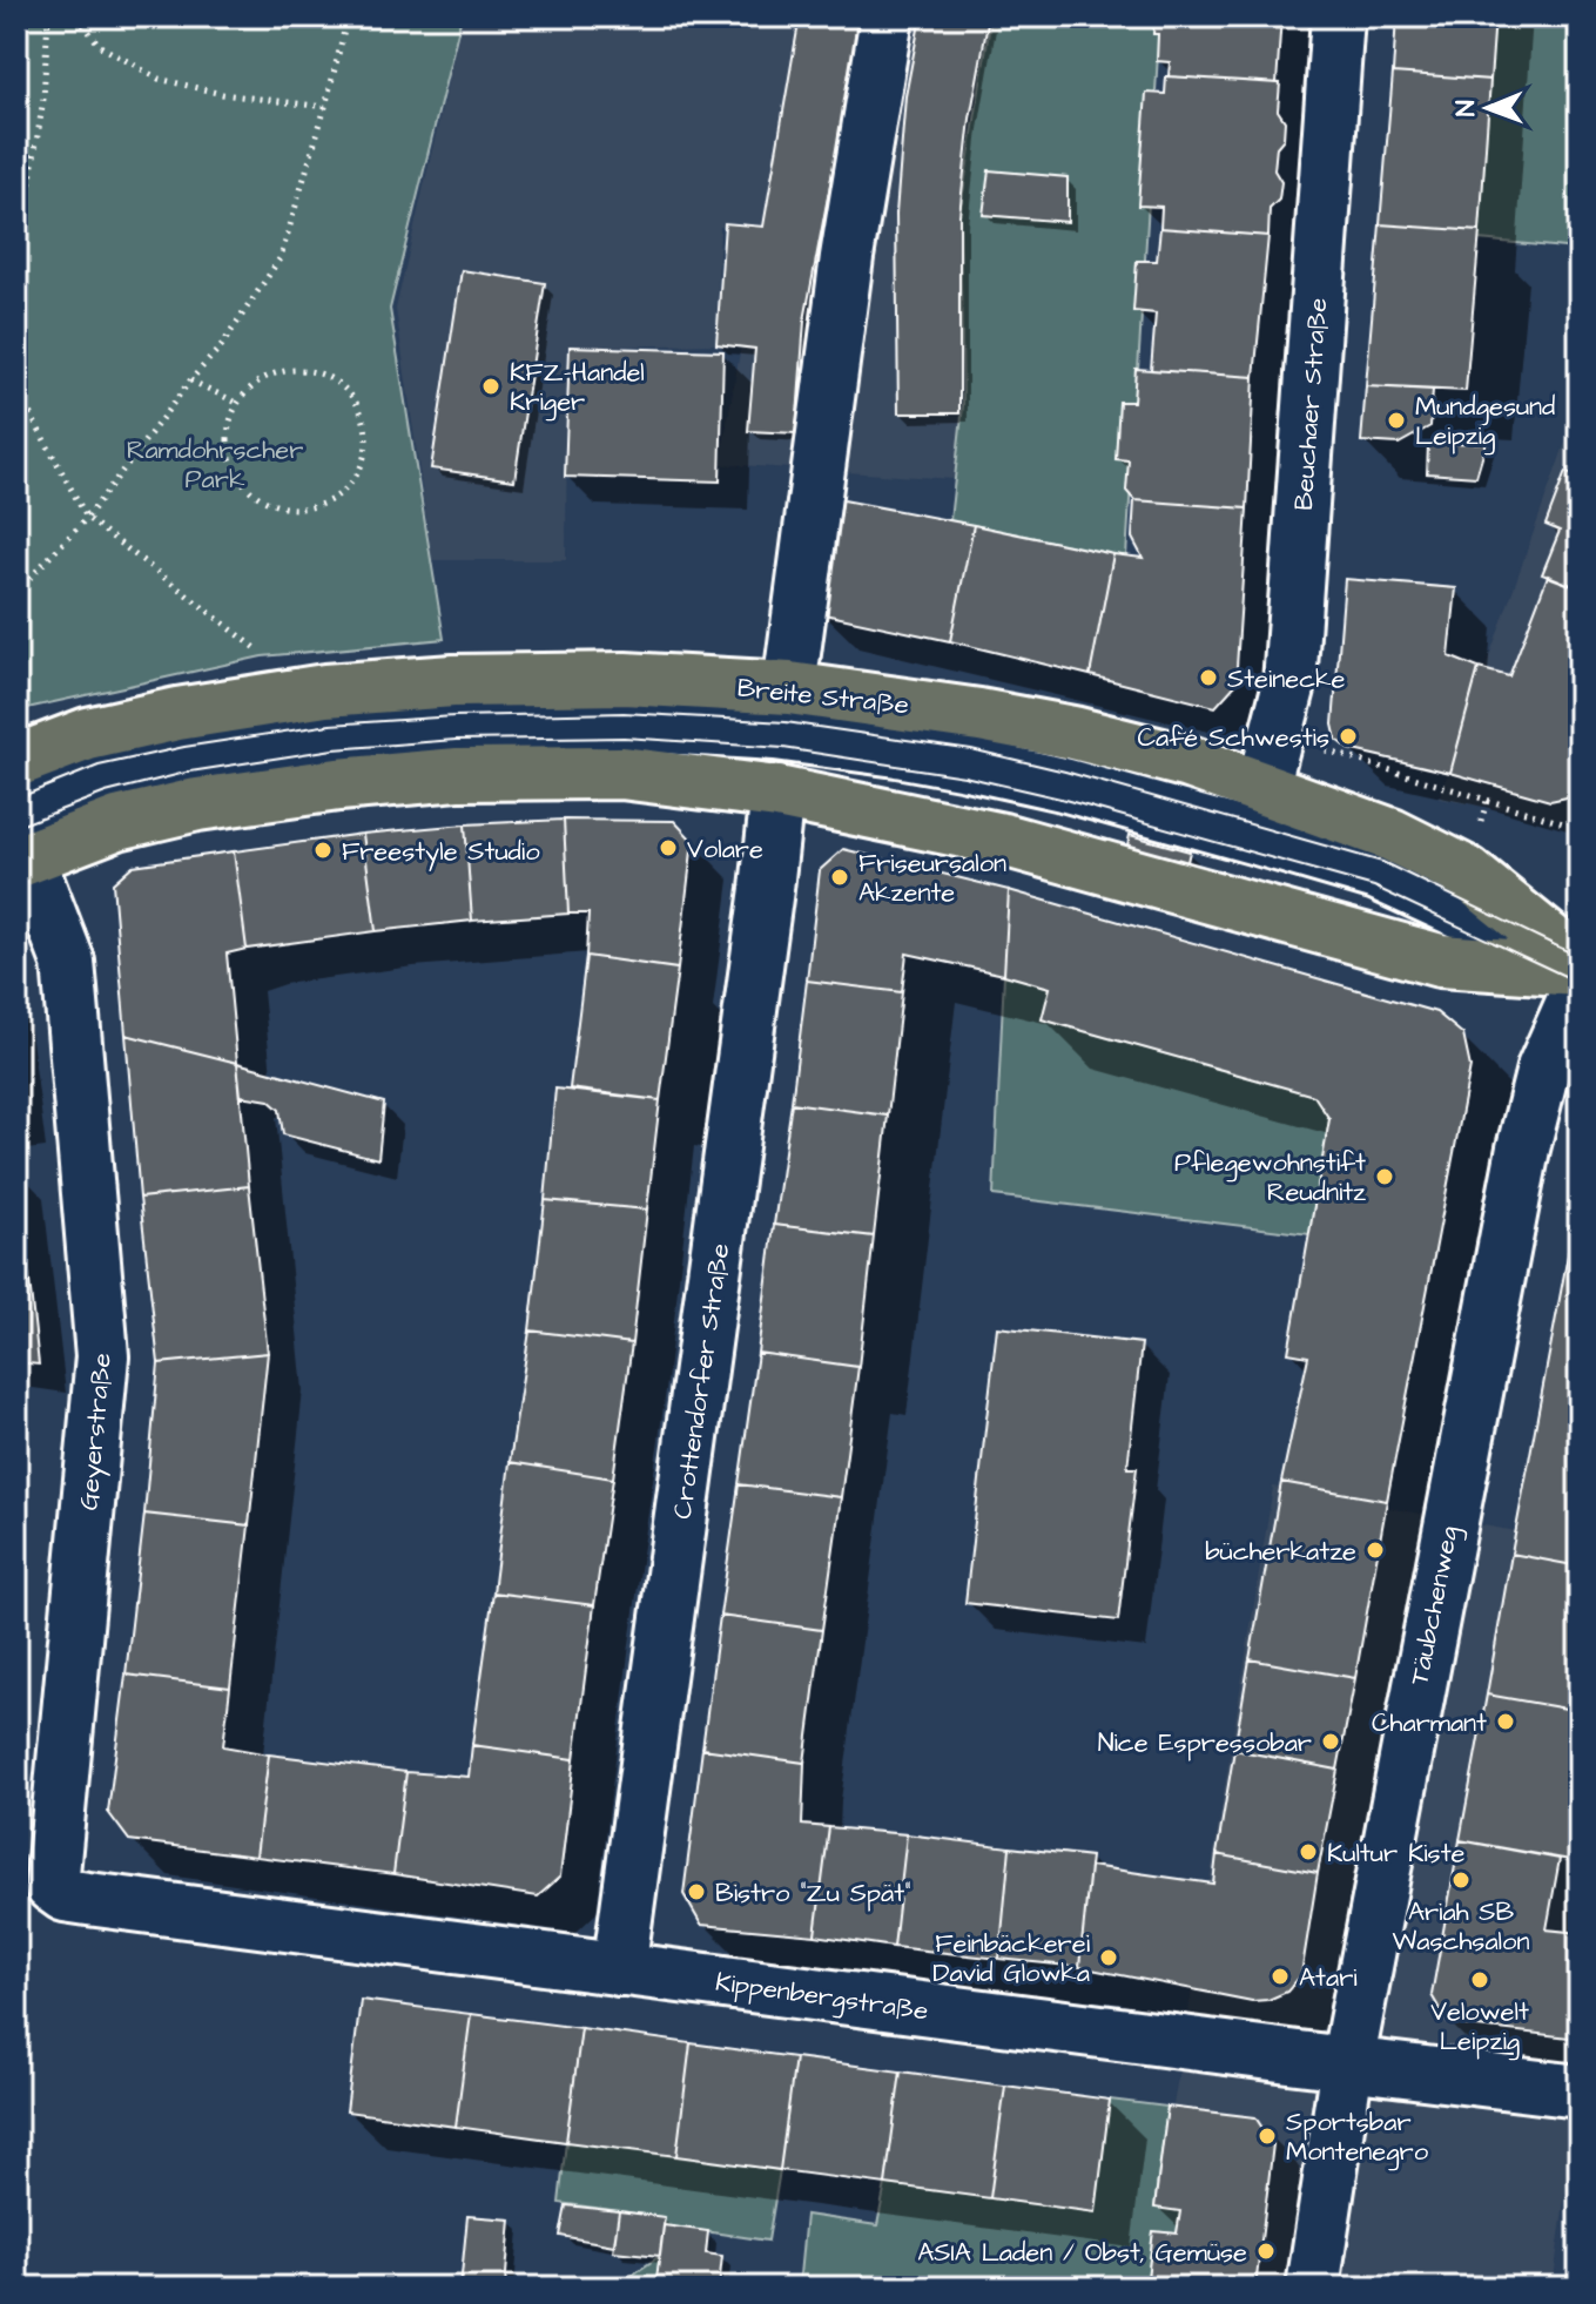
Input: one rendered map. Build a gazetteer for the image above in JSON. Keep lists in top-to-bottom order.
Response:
{
  "streets": {
    "main road": ["Breite Straße"],
    "street": [
      "Beuchaer Straße",
      "Crottendorfer Straße",
      "Geyerstraße",
      "Täubchenweg",
      "Kippenbergstraße"
    ]
  },
  "crossings": [
    ["Beuchaer Straße", "Breite Straße"],
    ["Crottendorfer Straße", "Kippenbergstraße"],
    ["Geyerstraße", "Kippenbergstraße"],
    ["Täubchenweg", "Kippenbergstraße"]
  ],
  "parks": ["Ramdohrscher Park"],
  "places": [
    "KFZ-Handel Kriger",
    "Mundgesund Leipzig",
    "Steinecke",
    "Café Schwestis",
    "Volare",
    "Freestyle Studio",
    "Friseursalon Akzente",
    "Pflegewohnstift Reudnitz",
    "bücherkatze",
    "Charmant",
    "Nice Espressobar",
    "Kultur Kiste",
    "Ariah SB Waschsalon",
    "Bistro \"Zu Spät\"",
    "Feinbäckerei David Glowka",
    "Atari",
    "Velowelt Leipzig",
    "Sportsbar Montenegro",
    "ASIA Laden / Obst, Gemüse"
  ],
  "north": "left"
}
